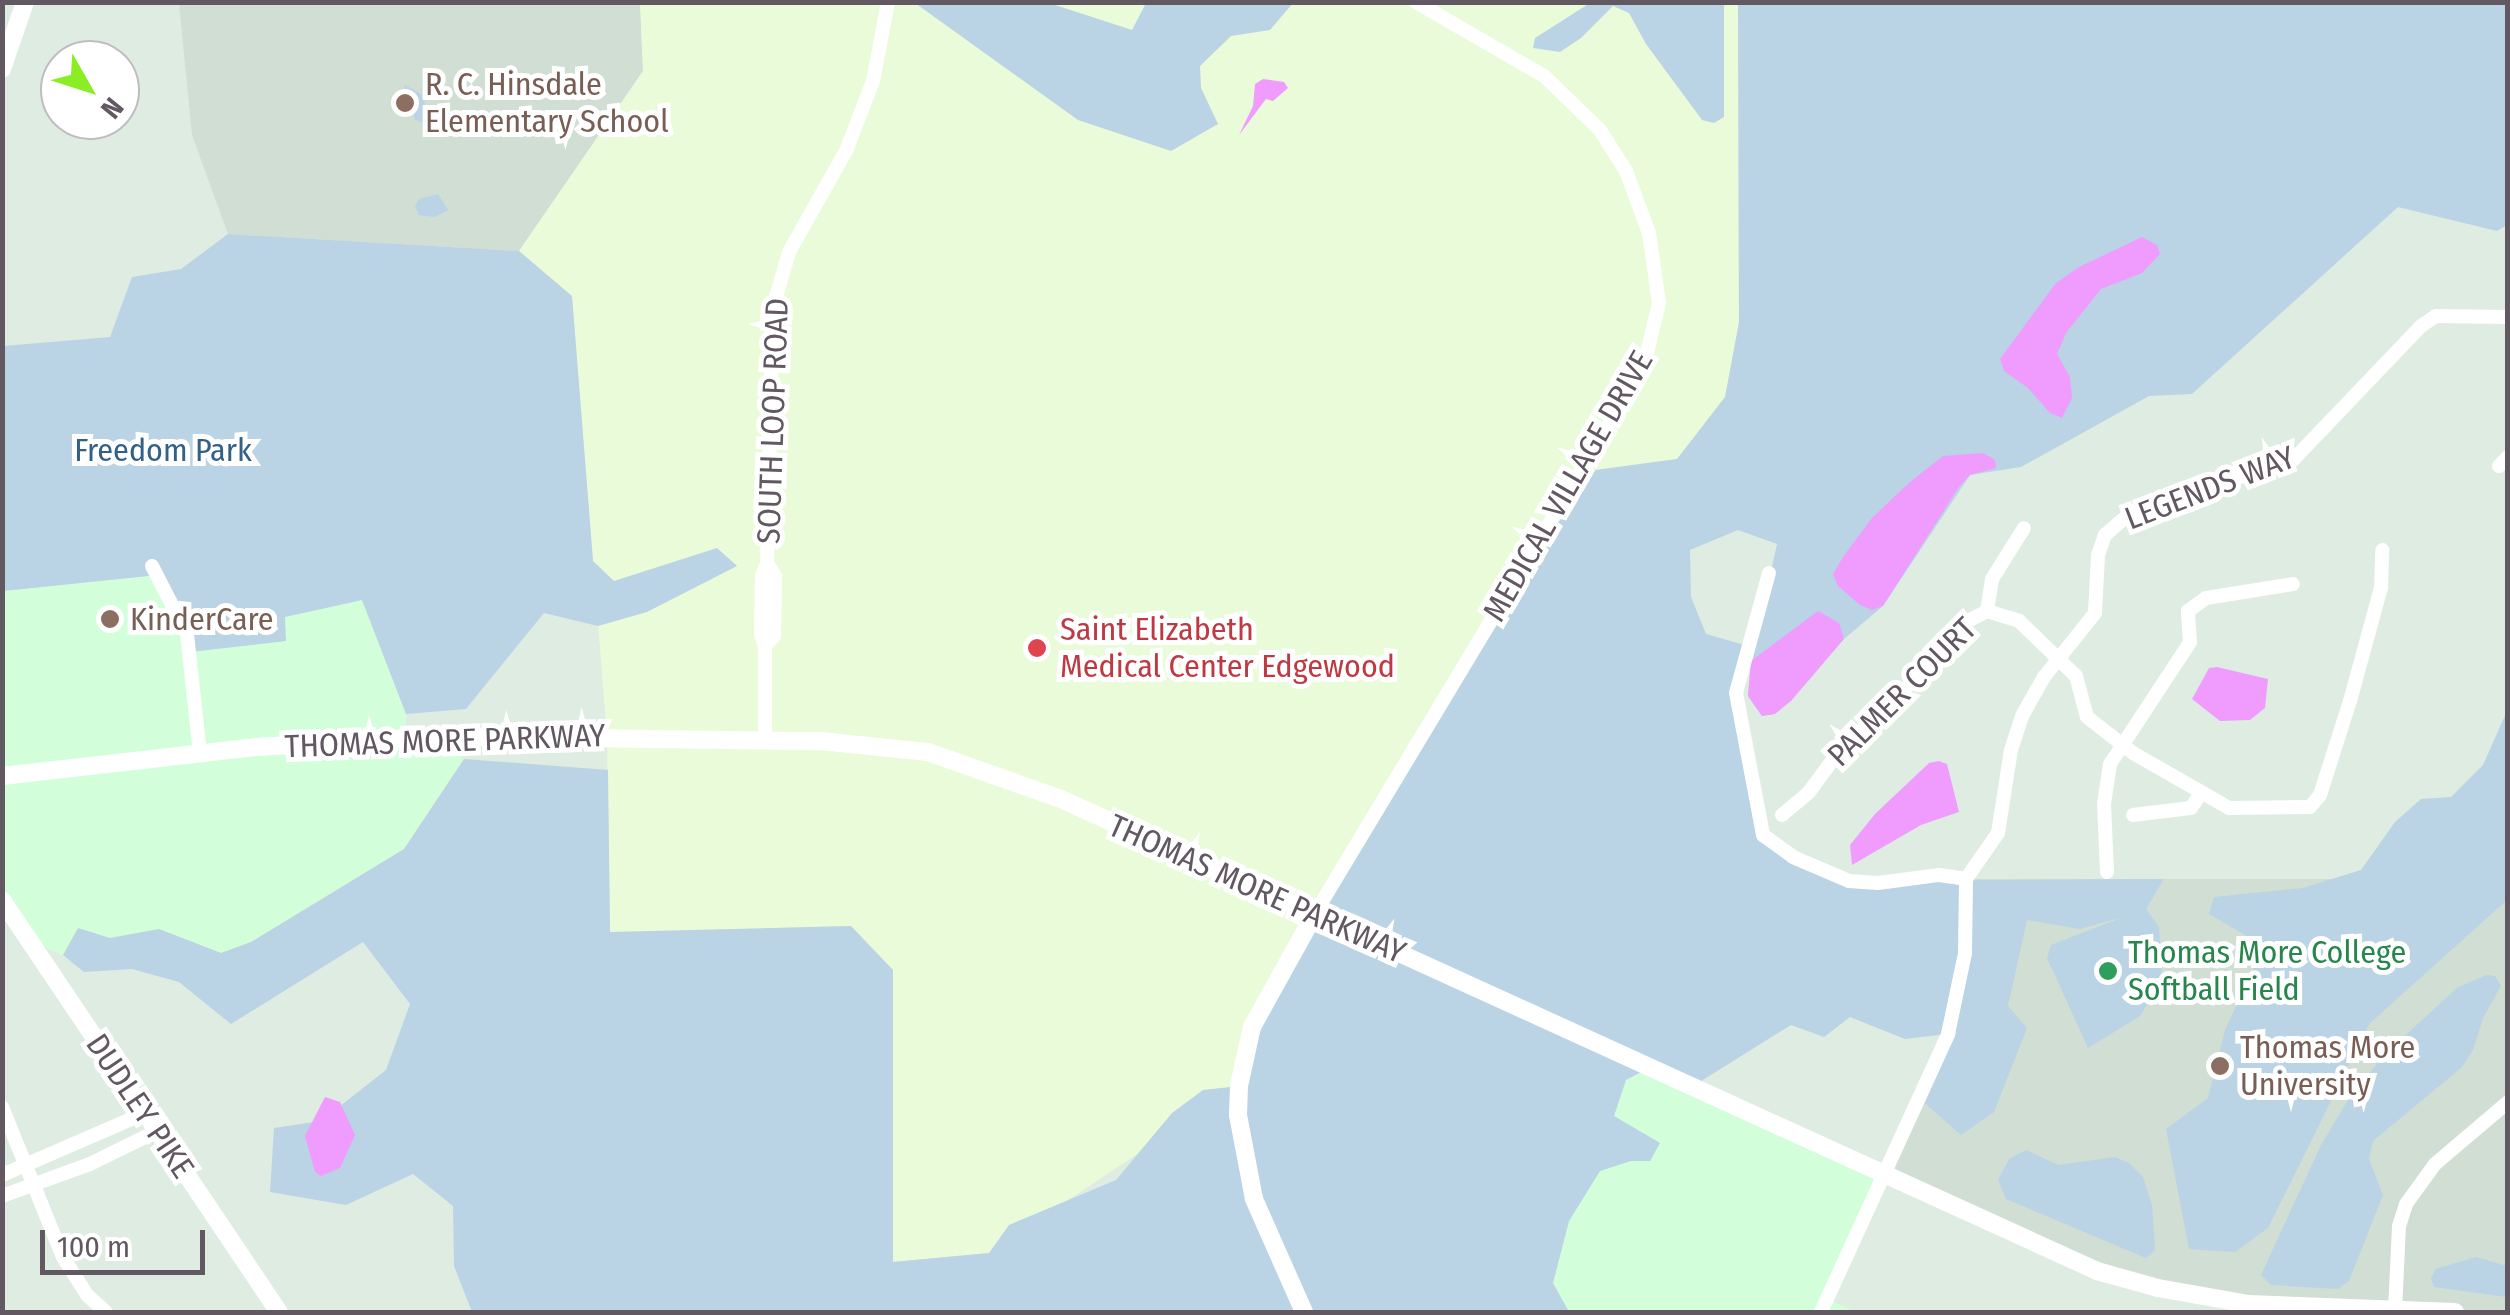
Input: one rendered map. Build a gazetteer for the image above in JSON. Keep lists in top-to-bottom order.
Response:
{
  "streets": {
    "street": [
      "SOUTH LOOP ROAD",
      "MEDICAL VILLAGE DRIVE",
      "LEGENDS WAY",
      "PALMER COURT",
      "THOMAS MORE PARKWAY",
      "DUDLEY PIKE"
    ]
  },
  "crossings": [
    ["SOUTH LOOP ROAD", "THOMAS MORE PARKWAY"],
    ["MEDICAL VILLAGE DRIVE", "THOMAS MORE PARKWAY"],
    ["LEGENDS WAY", "PALMER COURT"]
  ],
  "parks": ["Freedom Park"],
  "places": [
    "R. C. Hinsdale Elementary School",
    "KinderCare",
    "Saint Elizabeth Medical Center Edgewood",
    "Thomas More College Softball Field",
    "Thomas More University"
  ],
  "scale_bar": "100 m",
  "north": "bottom right"
}
